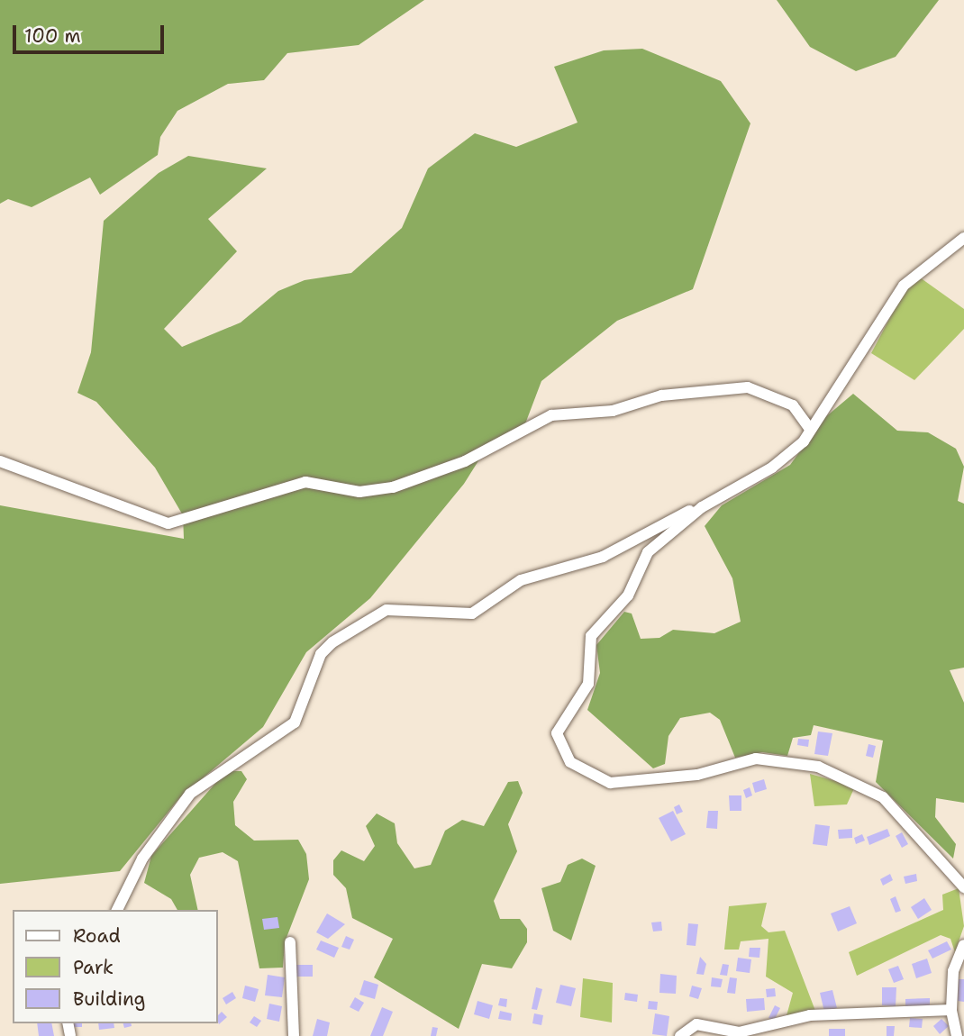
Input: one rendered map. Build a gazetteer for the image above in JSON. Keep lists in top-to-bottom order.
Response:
{
  "legend": ["Road", "Park", "Building"],
  "scale_bar": "100 m"
}
